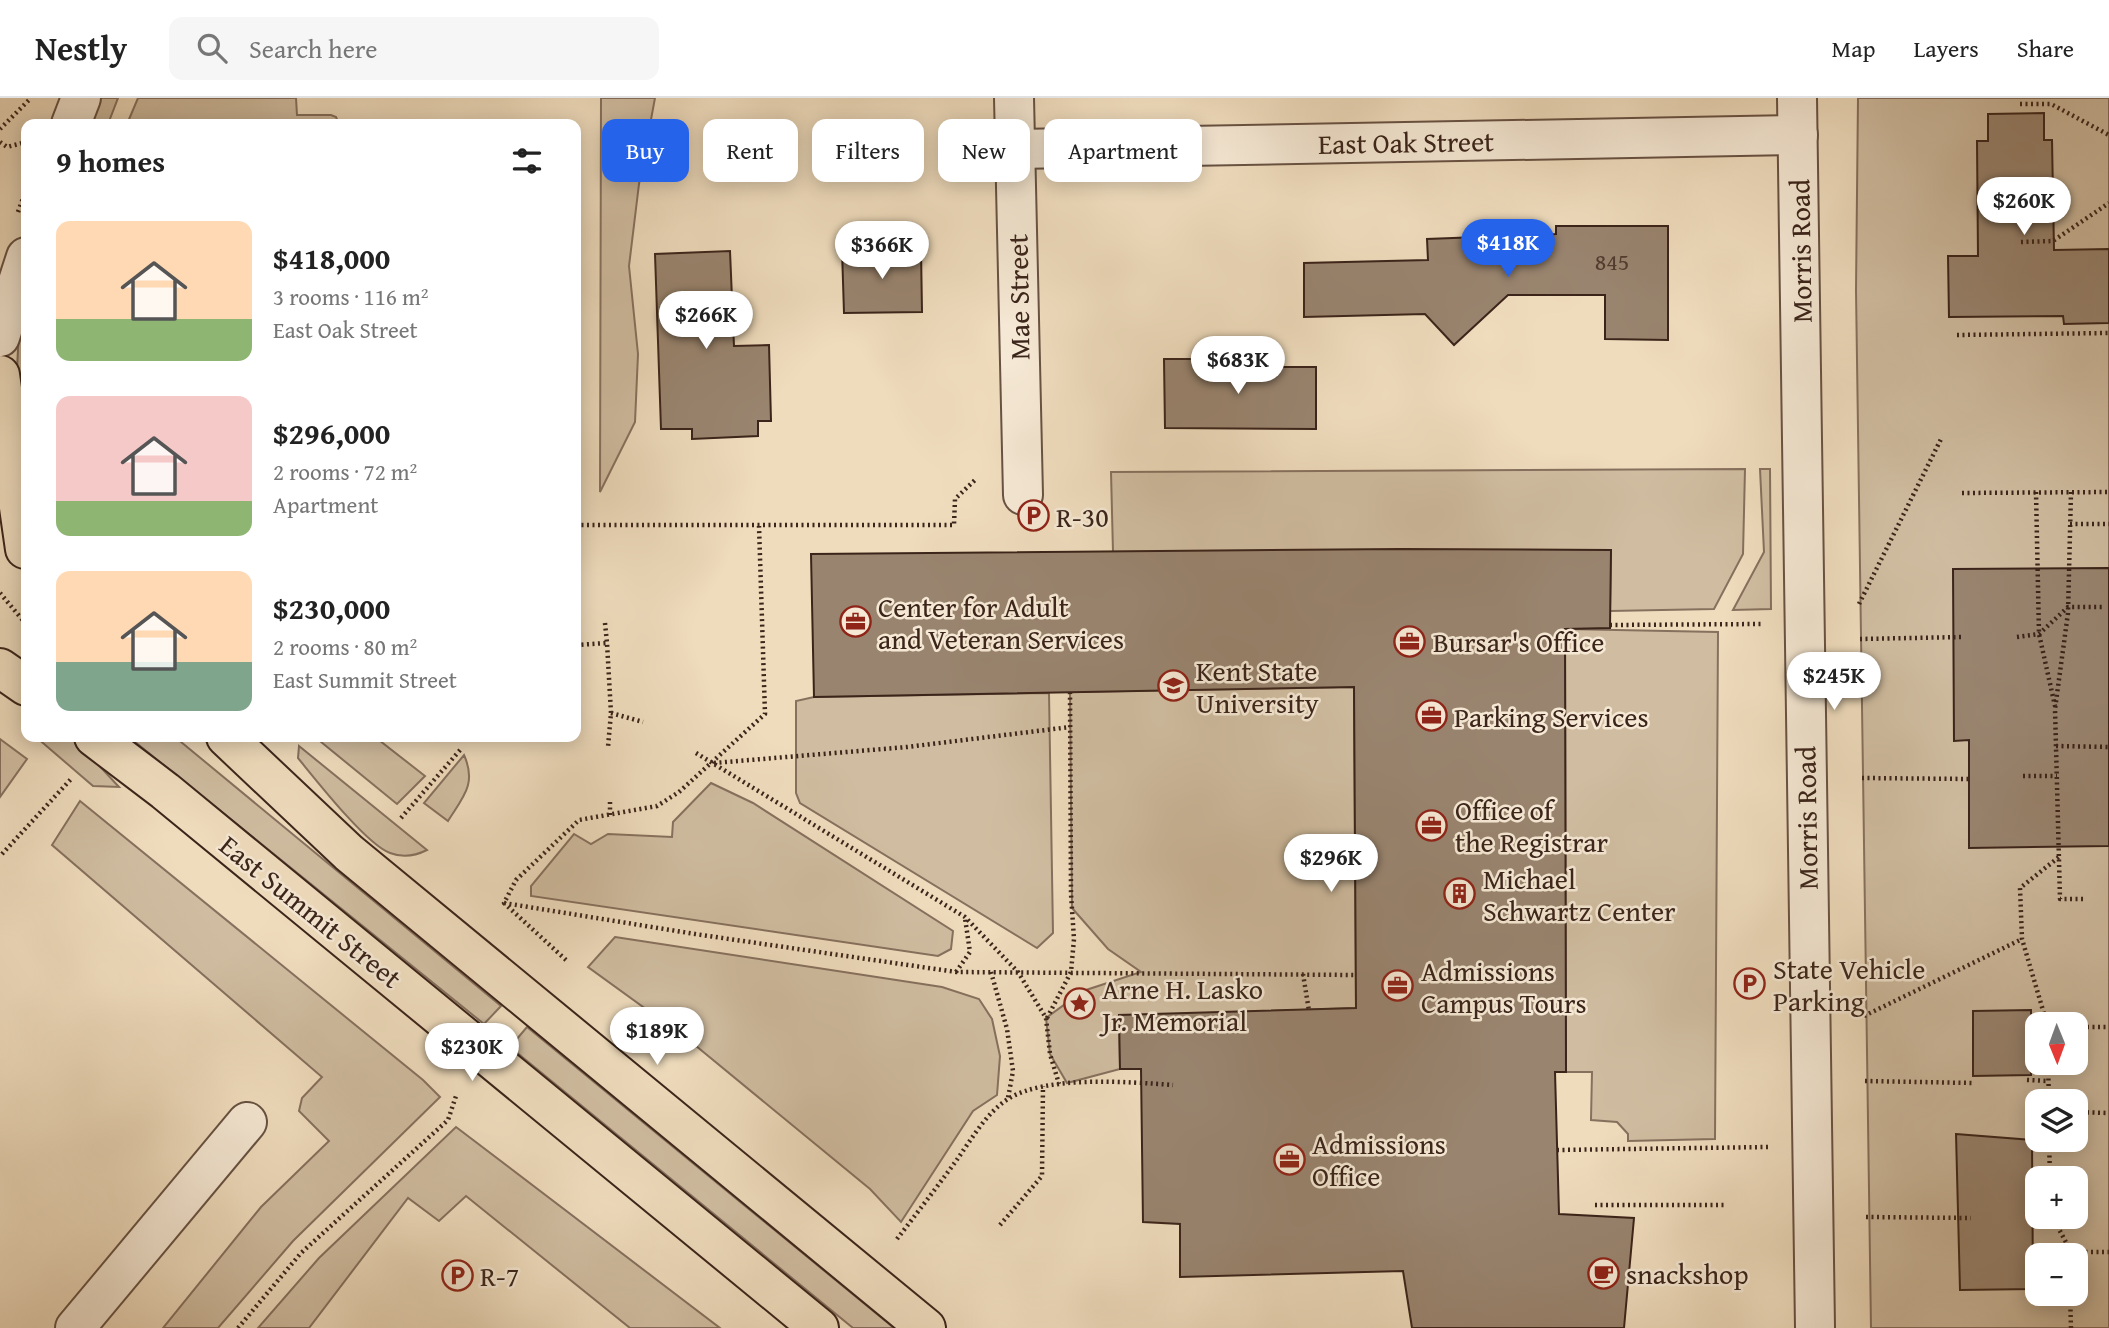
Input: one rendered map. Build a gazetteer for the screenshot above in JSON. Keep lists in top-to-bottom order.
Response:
{
  "streets": {
    "main road": ["East Summit Street"],
    "street": ["East Oak Street", "Morris Road", "Mae Street"]
  },
  "crossings": [
    ["East Oak Street", "Morris Road"]
  ],
  "places": {
    "parking": ["R-30", "State Vehicle Parking", "R-7"],
    "office": [
      "Center for Adult and Veteran Services",
      "Bursar's Office",
      "Parking Services",
      "Office of the Registrar",
      "Admissions Campus Tours",
      "Admissions Office"
    ],
    "school or university": ["Kent State University"],
    "building": ["Michael Schwartz Center"],
    "place": ["Arne H. Lasko Jr. Memorial"],
    "cafe": ["snackshop"]
  },
  "house_numbers": ["845"],
  "north": "bottom",
  "page": {
    "header": "Nestly",
    "search": "Search here",
    "nav": ["Map", "Layers", "Share"],
    "chip": [
      "Buy",
      "Rent",
      "Filters",
      "New",
      "Apartment"
    ],
    "heading": "9 homes",
    "price": [
      "$260K",
      "$418K",
      "$366K",
      "$266K",
      "$683K",
      "$245K",
      "$296K",
      "$189K",
      "$230K"
    ],
    "list": [
      {
        "name": "$418,000",
        "note": "3 rooms · 116 m² · East Oak Street"
      },
      {
        "name": "$296,000",
        "note": "2 rooms · 72 m² · Apartment"
      },
      {
        "name": "$230,000",
        "note": "2 rooms · 80 m² · East Summit Street"
      }
    ],
    "map_buttons": ["+", "−"]
  }
}
